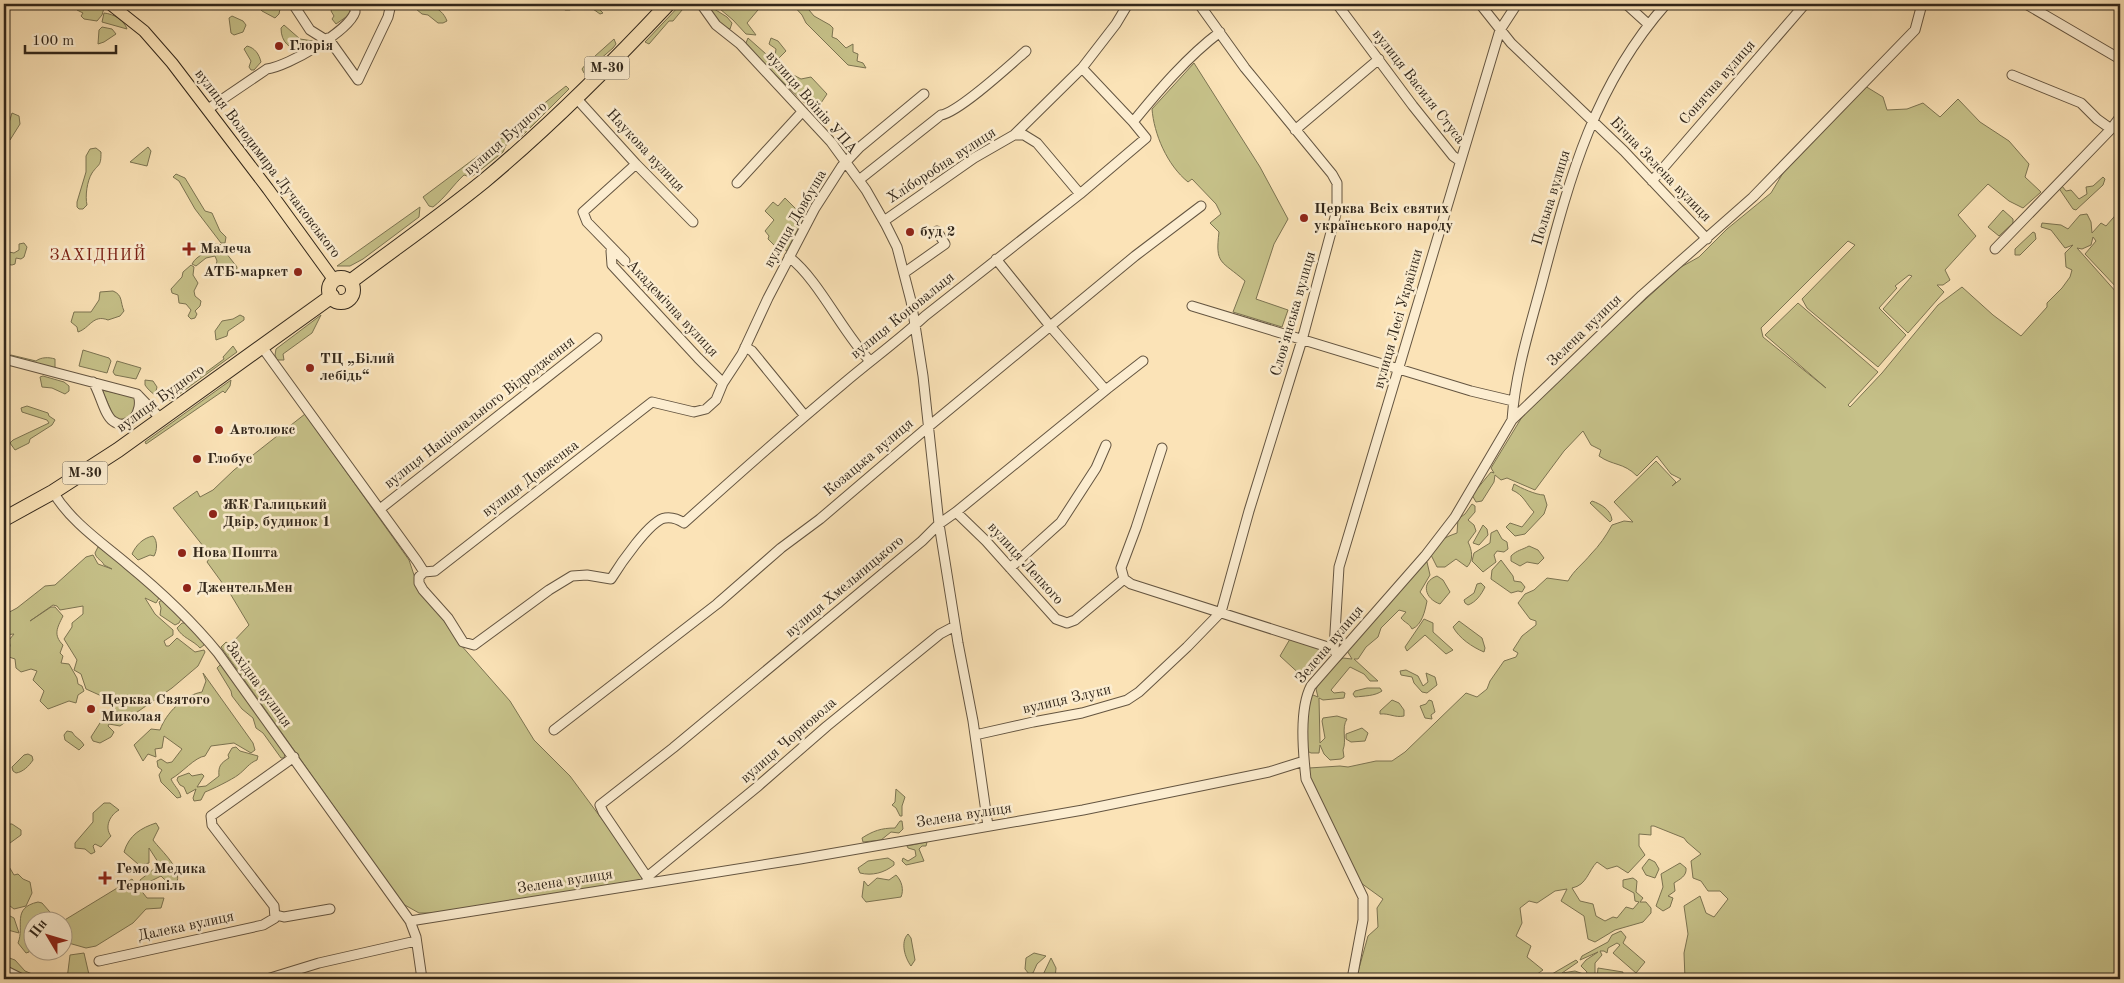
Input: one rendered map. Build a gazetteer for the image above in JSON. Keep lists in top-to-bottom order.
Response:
{
  "streets": {
    "highway": ["М-30", "вулиця Будного"],
    "main road": ["вулиця Володимира Лучаковського"],
    "street": [
      "Сонячна вулиця",
      "вулиця Василя Стуса",
      "вулиця Воїнів УПА",
      "Наукова вулиця",
      "Хліборобна вулиця",
      "Бічна Зелена вулиця",
      "Польна вулиця",
      "вулиця Довбуша",
      "Академічна вулиця",
      "Словʼянська вулиця",
      "вулиця Коновальця",
      "вулиця Лесі Українки",
      "Зелена вулиця",
      "вулиця Національного Відродження",
      "Козацька вулиця",
      "вулиця Довженка",
      "вулиця Лепкого",
      "вулиця Хмельницького",
      "Західна вулиця",
      "вулиця Злуки",
      "вулиця Чорновола",
      "Далека вулиця"
    ]
  },
  "crossings": [
    ["М-30", "вулиця Будного"],
    ["М-30", "вулиця Володимира Лучаковського"],
    ["Сонячна вулиця", "Бічна Зелена вулиця"],
    ["вулиця Василя Стуса", "вулиця Лесі Українки"],
    ["вулиця Воїнів УПА", "Хліборобна вулиця"],
    ["вулиця Воїнів УПА", "вулиця Довбуша"],
    ["вулиця Воїнів УПА", "вулиця Коновальця"],
    ["вулиця Воїнів УПА", "Зелена вулиця"],
    ["вулиця Воїнів УПА", "Козацька вулиця"],
    ["вулиця Воїнів УПА", "вулиця Хмельницького"],
    ["вулиця Воїнів УПА", "вулиця Злуки"],
    ["вулиця Воїнів УПА", "вулиця Чорновола"],
    ["вулиця Будного", "Наукова вулиця"],
    ["вулиця Будного", "вулиця Володимира Лучаковського"],
    ["вулиця Будного", "Західна вулиця"],
    ["Хліборобна вулиця", "вулиця Коновальця"],
    ["Бічна Зелена вулиця", "Польна вулиця"],
    ["Бічна Зелена вулиця", "вулиця Лесі Українки"],
    ["Бічна Зелена вулиця", "Зелена вулиця"],
    ["Польна вулиця", "Зелена вулиця"],
    ["вулиця Довбуша", "Академічна вулиця"],
    ["вулиця Довбуша", "вулиця Довженка"],
    ["Словʼянська вулиця", "вулиця Злуки"],
    ["вулиця Коновальця", "вулиця Довженка"],
    ["вулиця Лесі Українки", "Зелена вулиця"],
    ["Зелена вулиця", "вулиця Хмельницького"],
    ["Зелена вулиця", "Західна вулиця"],
    ["Зелена вулиця", "вулиця Чорновола"],
    ["вулиця Лепкого", "вулиця Хмельницького"],
    ["вулиця Хмельницького", "вулиця Чорновола"]
  ],
  "districts": ["ЗАХІДНИЙ"],
  "places": {
    "other": [
      "Глорія",
      "Церква Всіх святих українського народу",
      "буд 2",
      "АТБ-маркет",
      "ТЦ „Білий лебідь“",
      "Автолюкс",
      "Глобус",
      "ЖК Галицький Двір, будинок 1",
      "Нова Пошта",
      "ДжентельМен",
      "Церква Святого Миколая"
    ],
    "health": ["Малеча", "Гемо Медика Тернопіль"]
  },
  "scale_bar": "100 m",
  "north": "top left"
}
